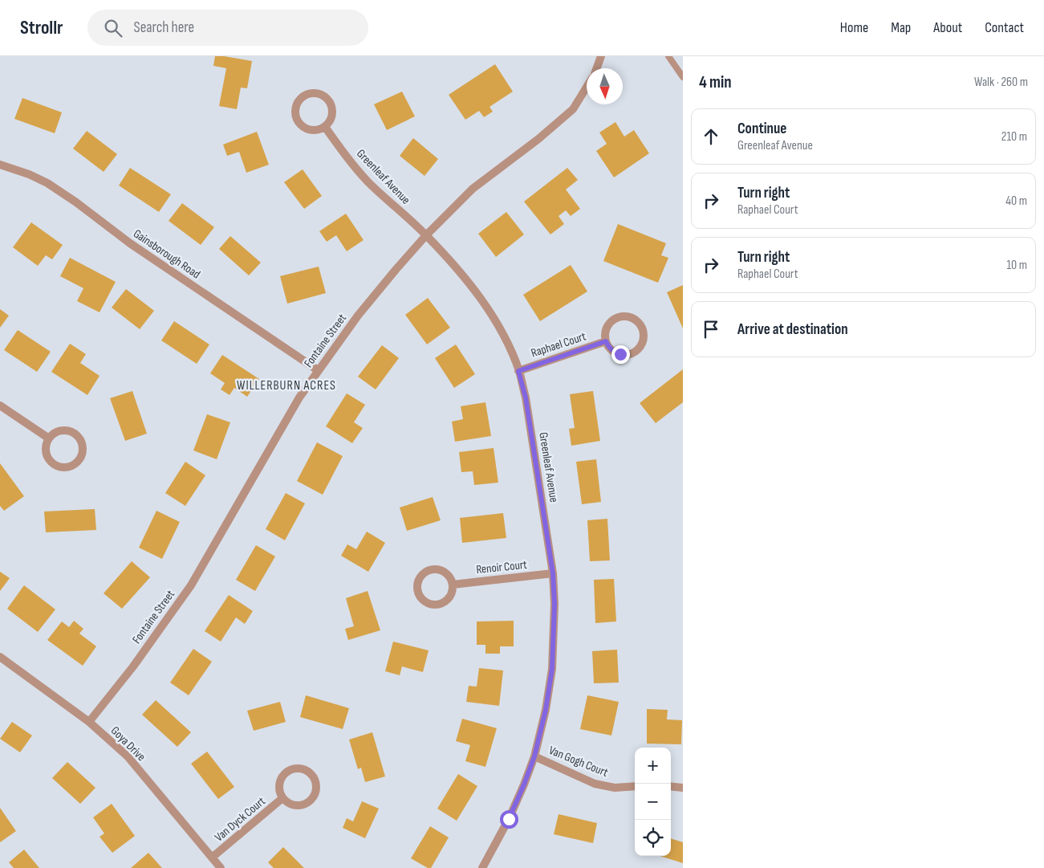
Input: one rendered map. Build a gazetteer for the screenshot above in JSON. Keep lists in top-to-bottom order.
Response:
{
  "streets": {
    "street": [
      "Greenleaf Avenue",
      "Gainsborough Road",
      "Fontaine Street",
      "Raphael Court",
      "Renoir Court",
      "Goya Drive",
      "Van Gogh Court",
      "Van Dyck Court"
    ]
  },
  "crossings": [
    ["Greenleaf Avenue", "Fontaine Street"],
    ["Greenleaf Avenue", "Raphael Court"],
    ["Greenleaf Avenue", "Renoir Court"],
    ["Greenleaf Avenue", "Van Gogh Court"],
    ["Gainsborough Road", "Fontaine Street"],
    ["Fontaine Street", "Goya Drive"],
    ["Goya Drive", "Van Dyck Court"]
  ],
  "districts": ["WILLERBURN ACRES"],
  "north": "bottom",
  "page": {
    "header": "Strollr",
    "search": "Search here",
    "nav": [
      "Home",
      "Map",
      "About",
      "Contact"
    ],
    "heading": ["4 min", "Walk · 260 m"],
    "list": [
      ["Continue", "Greenleaf Avenue", "210 m"],
      ["Turn right", "Raphael Court", "40 m"],
      ["Turn right", "Raphael Court", "10 m"],
      "Arrive at destination"
    ],
    "map_buttons": ["+", "−"]
  }
}
